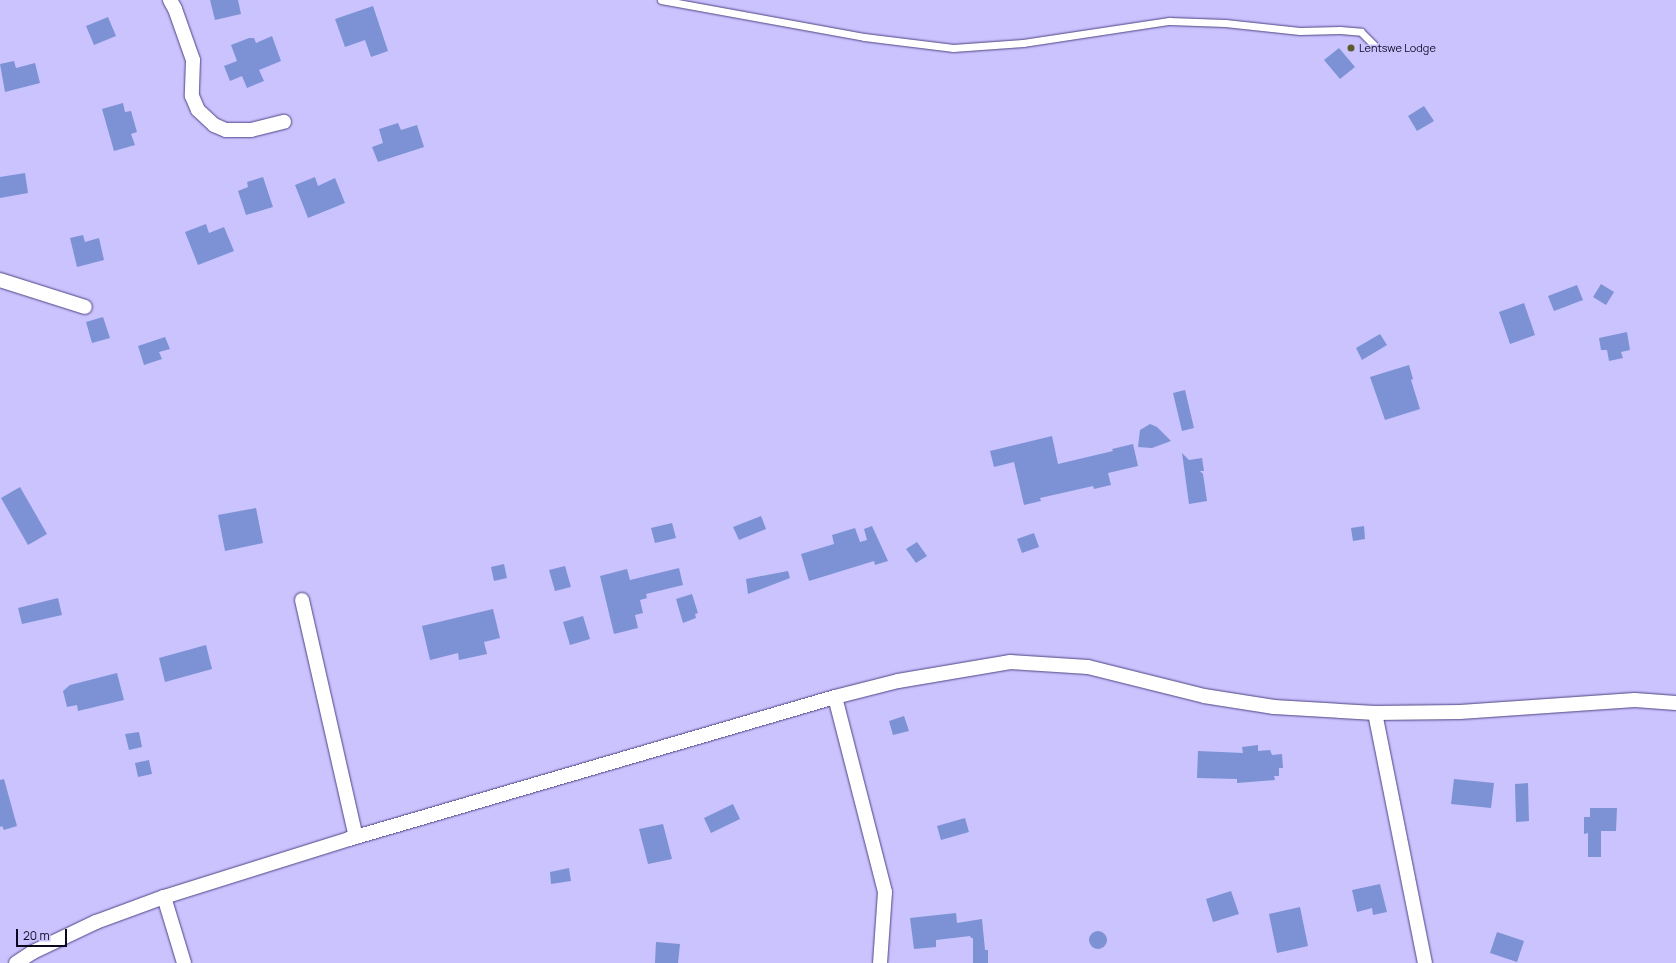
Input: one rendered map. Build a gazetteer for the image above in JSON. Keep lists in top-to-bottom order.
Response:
{
  "places": ["Lentswe Lodge"],
  "scale_bar": "20 m"
}
